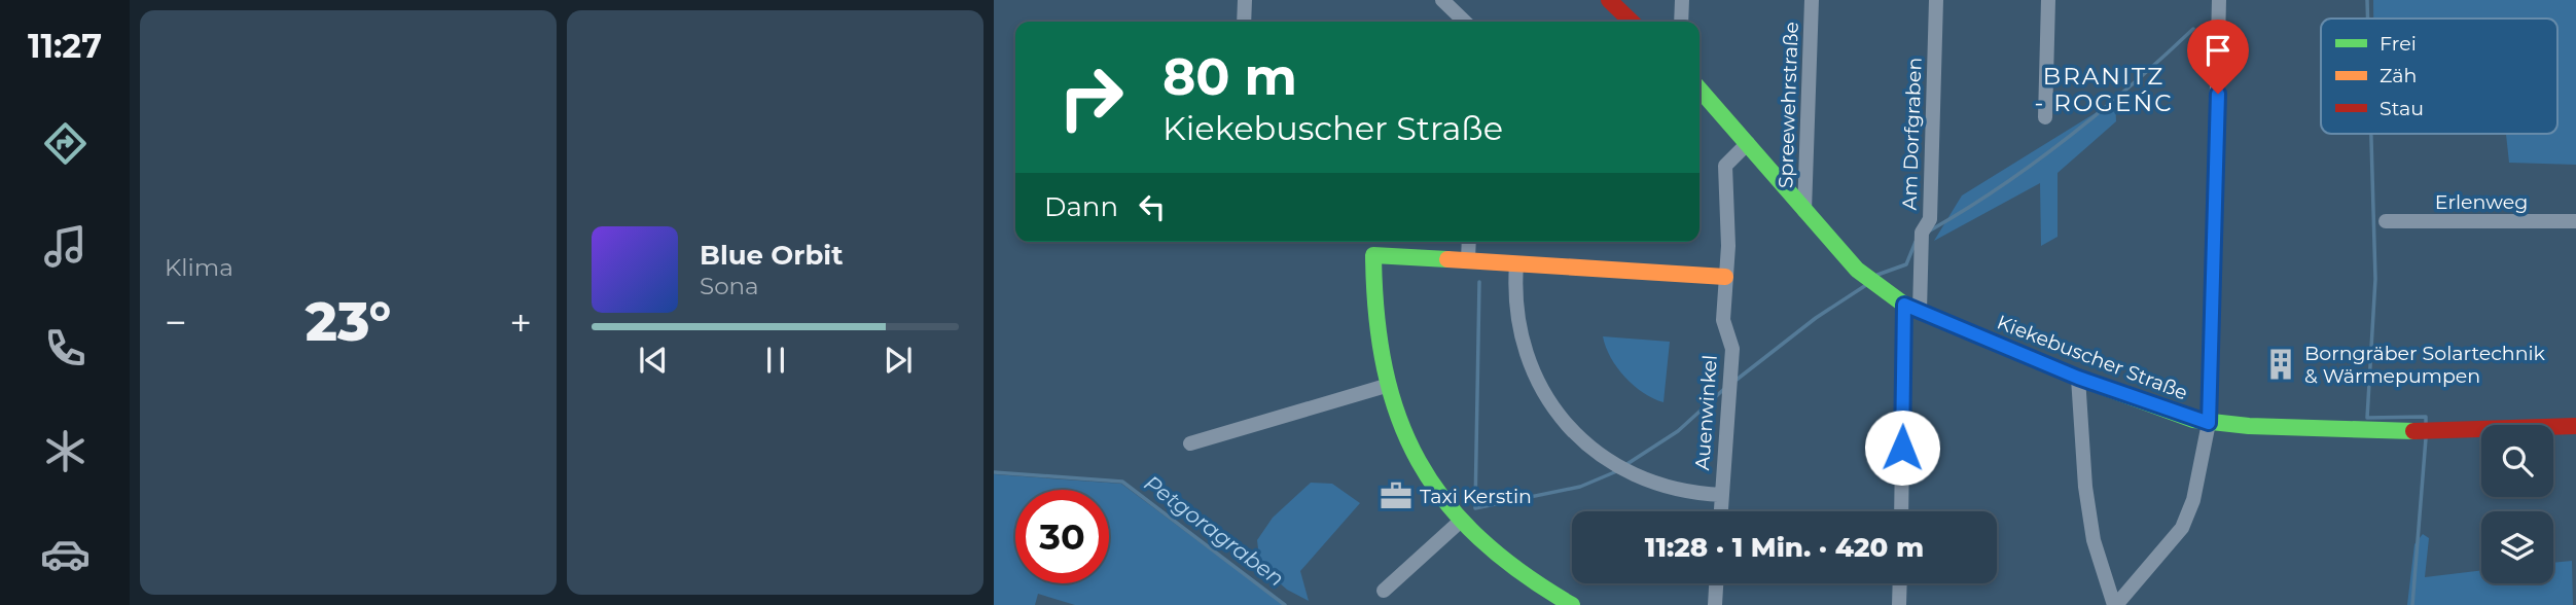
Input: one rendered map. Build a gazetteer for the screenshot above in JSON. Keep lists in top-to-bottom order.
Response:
{
  "streets": {
    "street": [
      "Spreewehrstraße",
      "Am Dorfgraben",
      "Erlenweg",
      "Kiekebuscher Straße",
      "Auenwinkel"
    ]
  },
  "crossings": [
    ["Spreewehrstraße", "Kiekebuscher Straße"],
    ["Am Dorfgraben", "Kiekebuscher Straße"],
    ["Kiekebuscher Straße", "Auenwinkel"]
  ],
  "districts": ["BRANITZ - ROGEŃC"],
  "water": ["Petgoragraben"],
  "places": {
    "building": ["Borngräber Solartechnik & Wärmepumpen"],
    "office": ["Taxi Kerstin"]
  },
  "legend": ["Frei", "Zäh", "Stau"],
  "page": {
    "tabs": "11:27",
    "tile": "Klima",
    "turn": ["80 m", "Kiekebuscher Straße"],
    "then": "Dann",
    "song": ["Blue Orbit", "Sona"],
    "heat": ["−", "23°", "+"],
    "limit": "30",
    "trip": "11:28 · 1 Min. · 420 m"
  }
}
